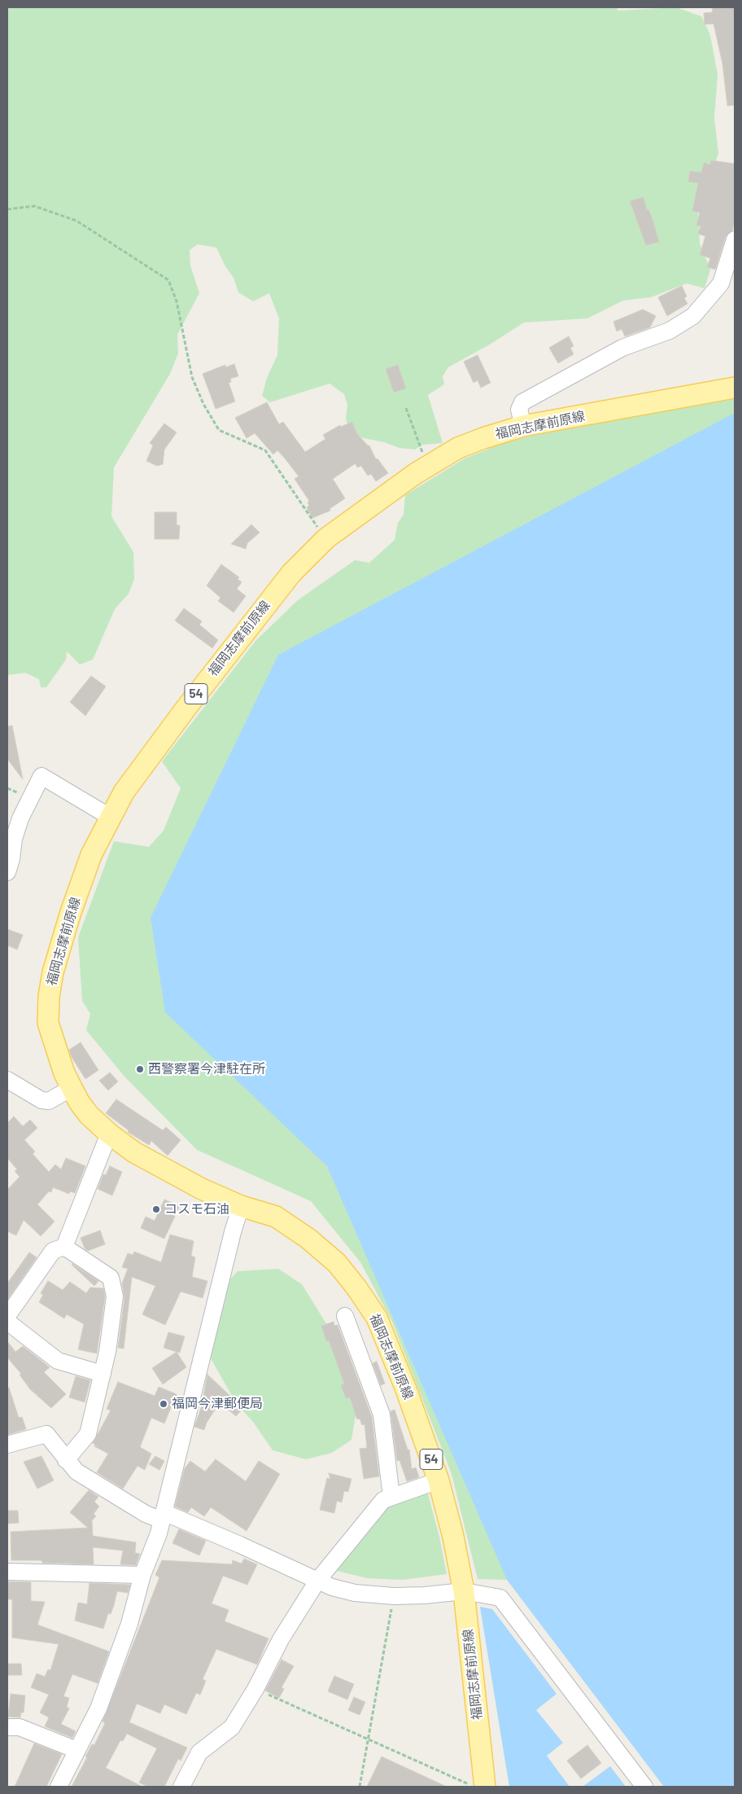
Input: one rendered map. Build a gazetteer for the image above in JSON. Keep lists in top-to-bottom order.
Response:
{
  "streets": {
    "main road": ["福岡志摩前原線", "54"]
  },
  "places": ["西警察署今津駐在所", "コスモ石油", "福岡今津郵便局"]
}
